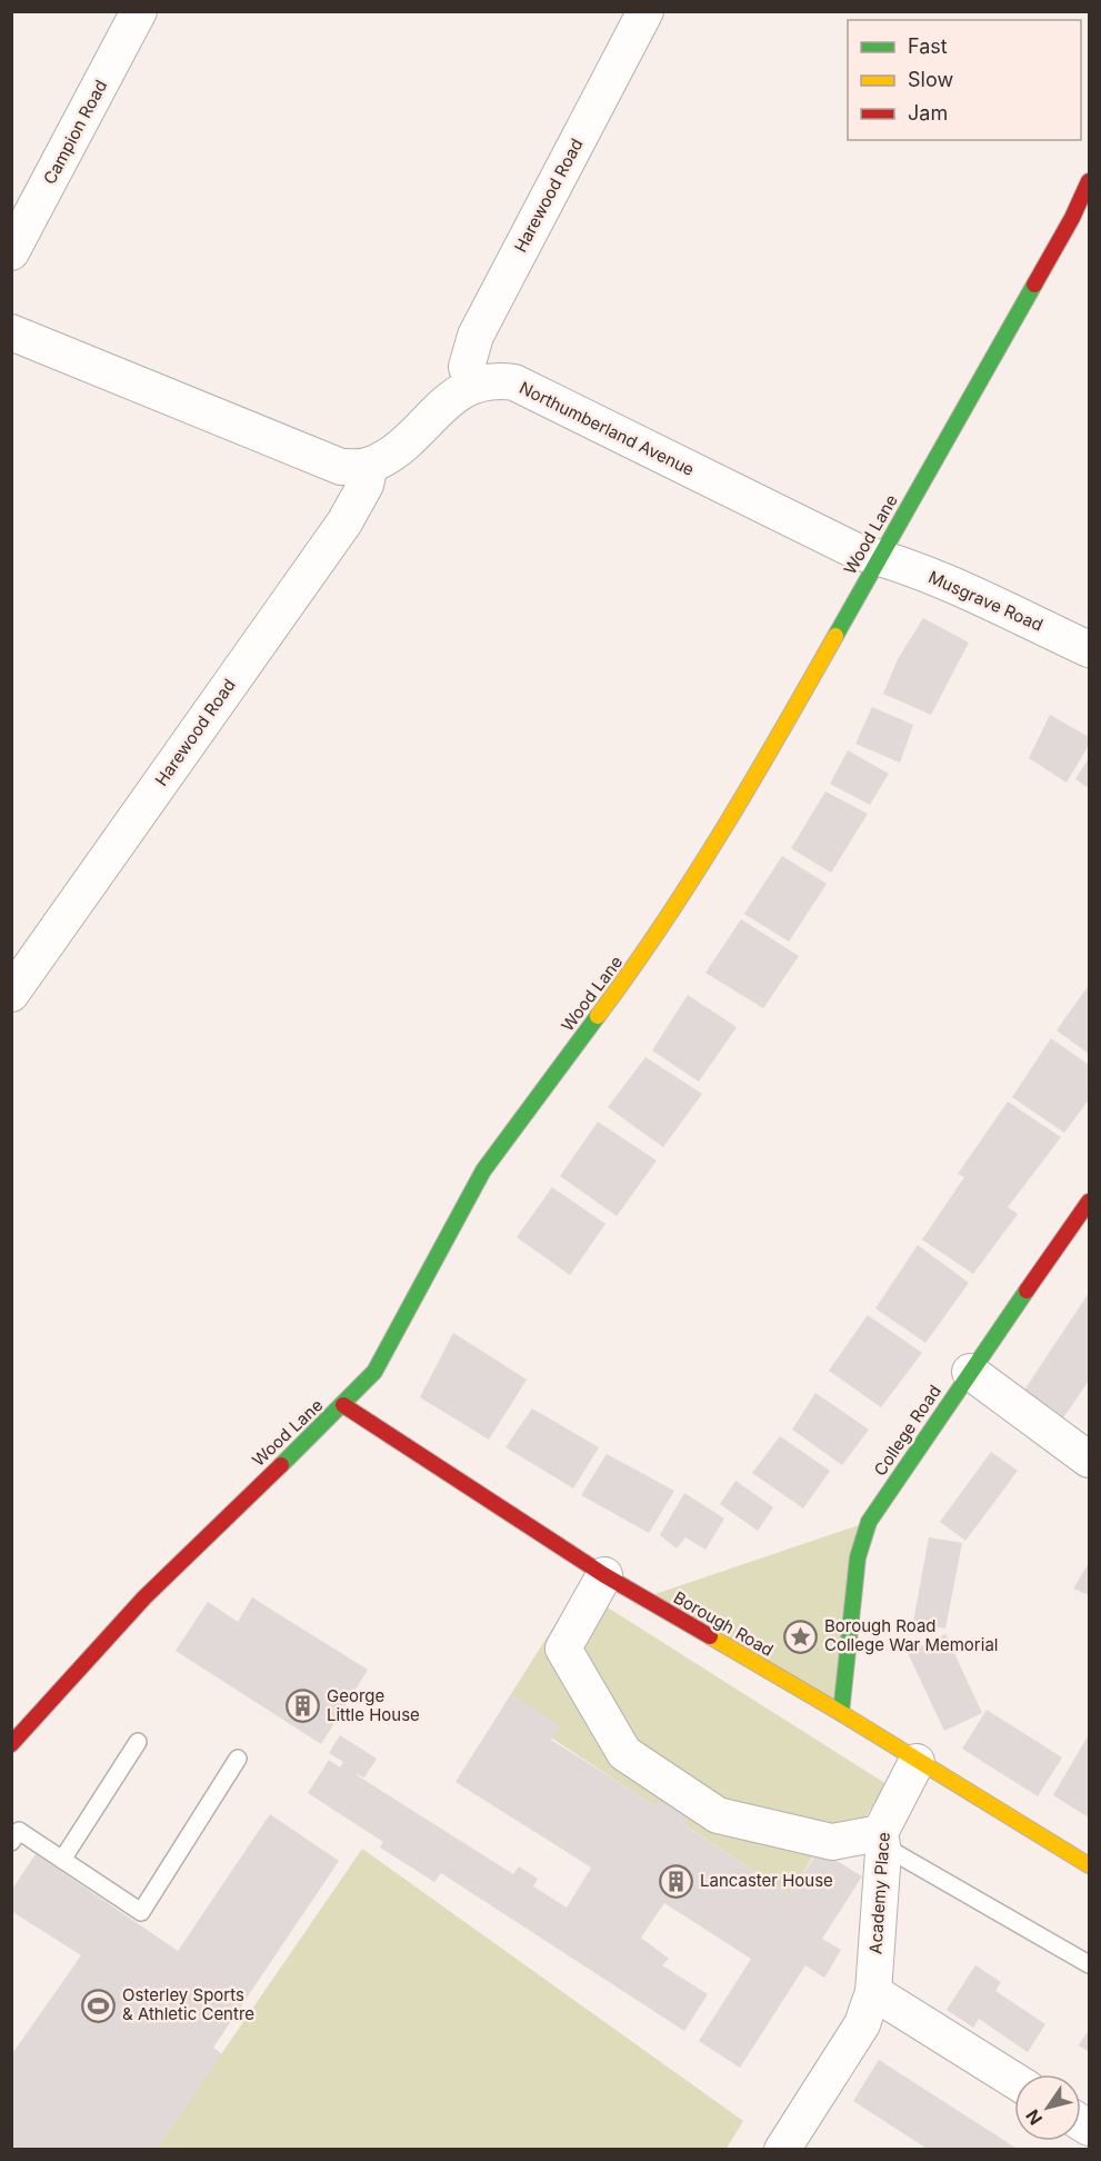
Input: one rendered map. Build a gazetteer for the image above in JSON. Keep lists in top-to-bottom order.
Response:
{
  "streets": {
    "street": [
      "Campion Road",
      "Harewood Road",
      "Northumberland Avenue",
      "Wood Lane",
      "Musgrave Road",
      "College Road",
      "Borough Road",
      "Academy Place"
    ]
  },
  "crossings": [
    ["Harewood Road", "Northumberland Avenue"],
    ["Northumberland Avenue", "Wood Lane"],
    ["Northumberland Avenue", "Musgrave Road"],
    ["Wood Lane", "Musgrave Road"],
    ["Wood Lane", "Borough Road"],
    ["College Road", "Borough Road"],
    ["Borough Road", "Academy Place"]
  ],
  "places": {
    "place": ["Borough Road College War Memorial"],
    "building": ["George Little House", "Lancaster House"],
    "sports": ["Osterley Sports & Athletic Centre"]
  },
  "legend": ["Fast", "Slow", "Jam"],
  "north": "bottom left"
}
